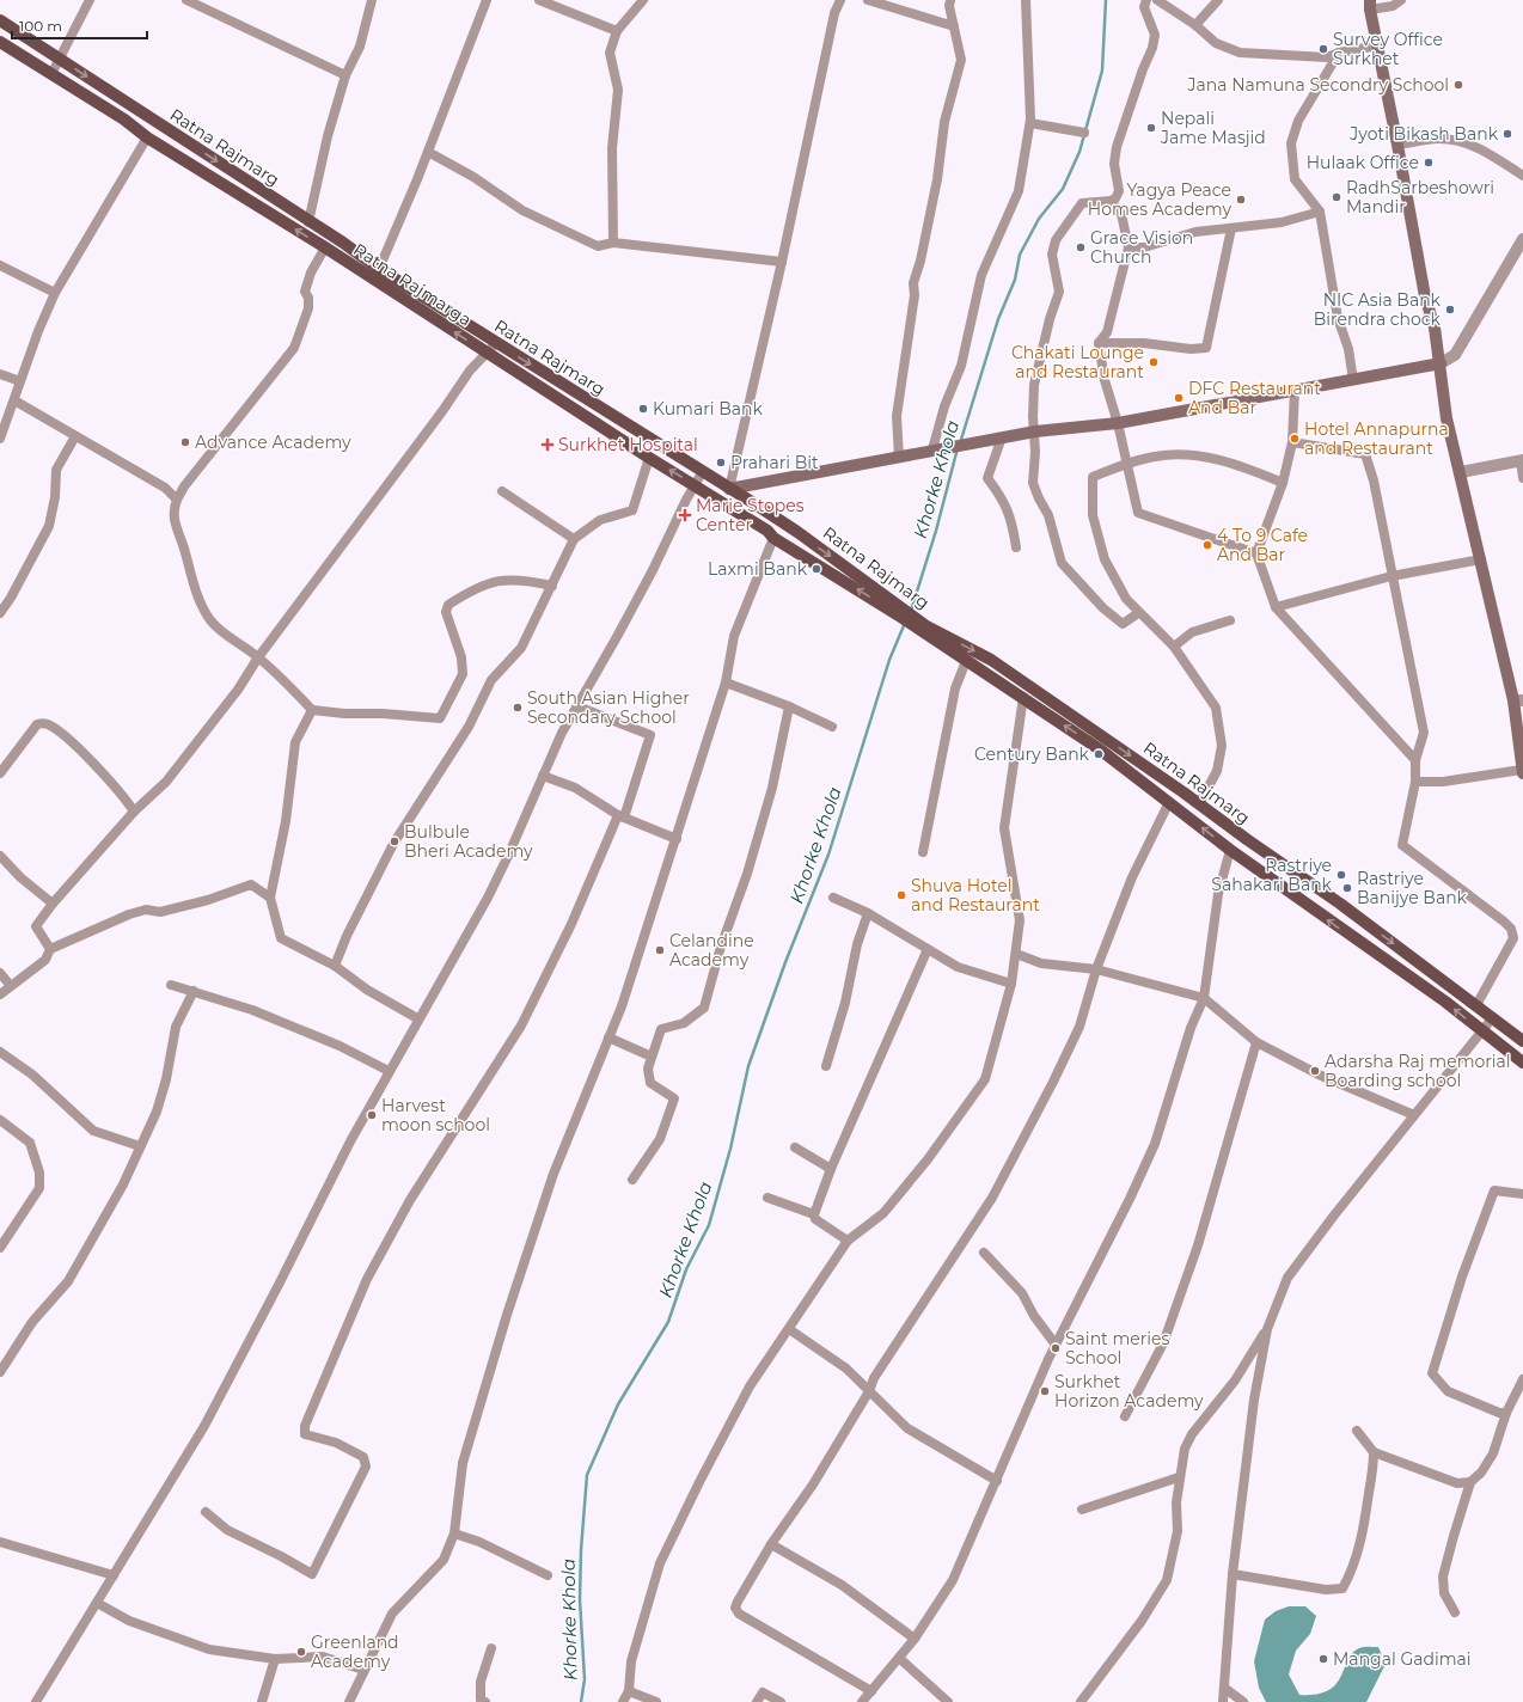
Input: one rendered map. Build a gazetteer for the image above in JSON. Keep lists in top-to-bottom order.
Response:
{
  "streets": {
    "main road": ["Ratna Rajmarg", "Ratna Rajmarga"]
  },
  "crossings": [
    ["Ratna Rajmarg", "Ratna Rajmarga"]
  ],
  "one_way": ["Ratna Rajmarga"],
  "water": ["Khorke Khola"],
  "places": {
    "other": [
      "Survey Office Surkhet",
      "Jana Namuna Secondry School",
      "Nepali Jame Masjid",
      "Jyoti Bikash Bank",
      "Hulaak Office",
      "RadhSarbeshowri Mandir",
      "Yagya Peace Homes Academy",
      "Grace Vision Church",
      "NIC Asia Bank Birendra chock",
      "Chakati Lounge and Restaurant",
      "DFC Restaurant And Bar",
      "Kumari Bank",
      "Hotel Annapurna and Restaurant",
      "Advance Academy",
      "Prahari Bit",
      "4 To 9 Cafe And Bar",
      "Laxmi Bank",
      "South Asian Higher Secondary School",
      "Century Bank",
      "Bulbule Bheri Academy",
      "Rastriye Sahakari Bank",
      "Rastriye Banijye Bank",
      "Shuva Hotel and Restaurant",
      "Celandine Academy",
      "Adarsha Raj memorial Boarding school",
      "Harvest moon school",
      "Saint meries School",
      "Surkhet Horizon Academy",
      "Greenland Academy",
      "Mangal Gadimai"
    ],
    "health": ["Surkhet Hospital", "Marie Stopes Center"]
  },
  "scale_bar": "100 m"
}
